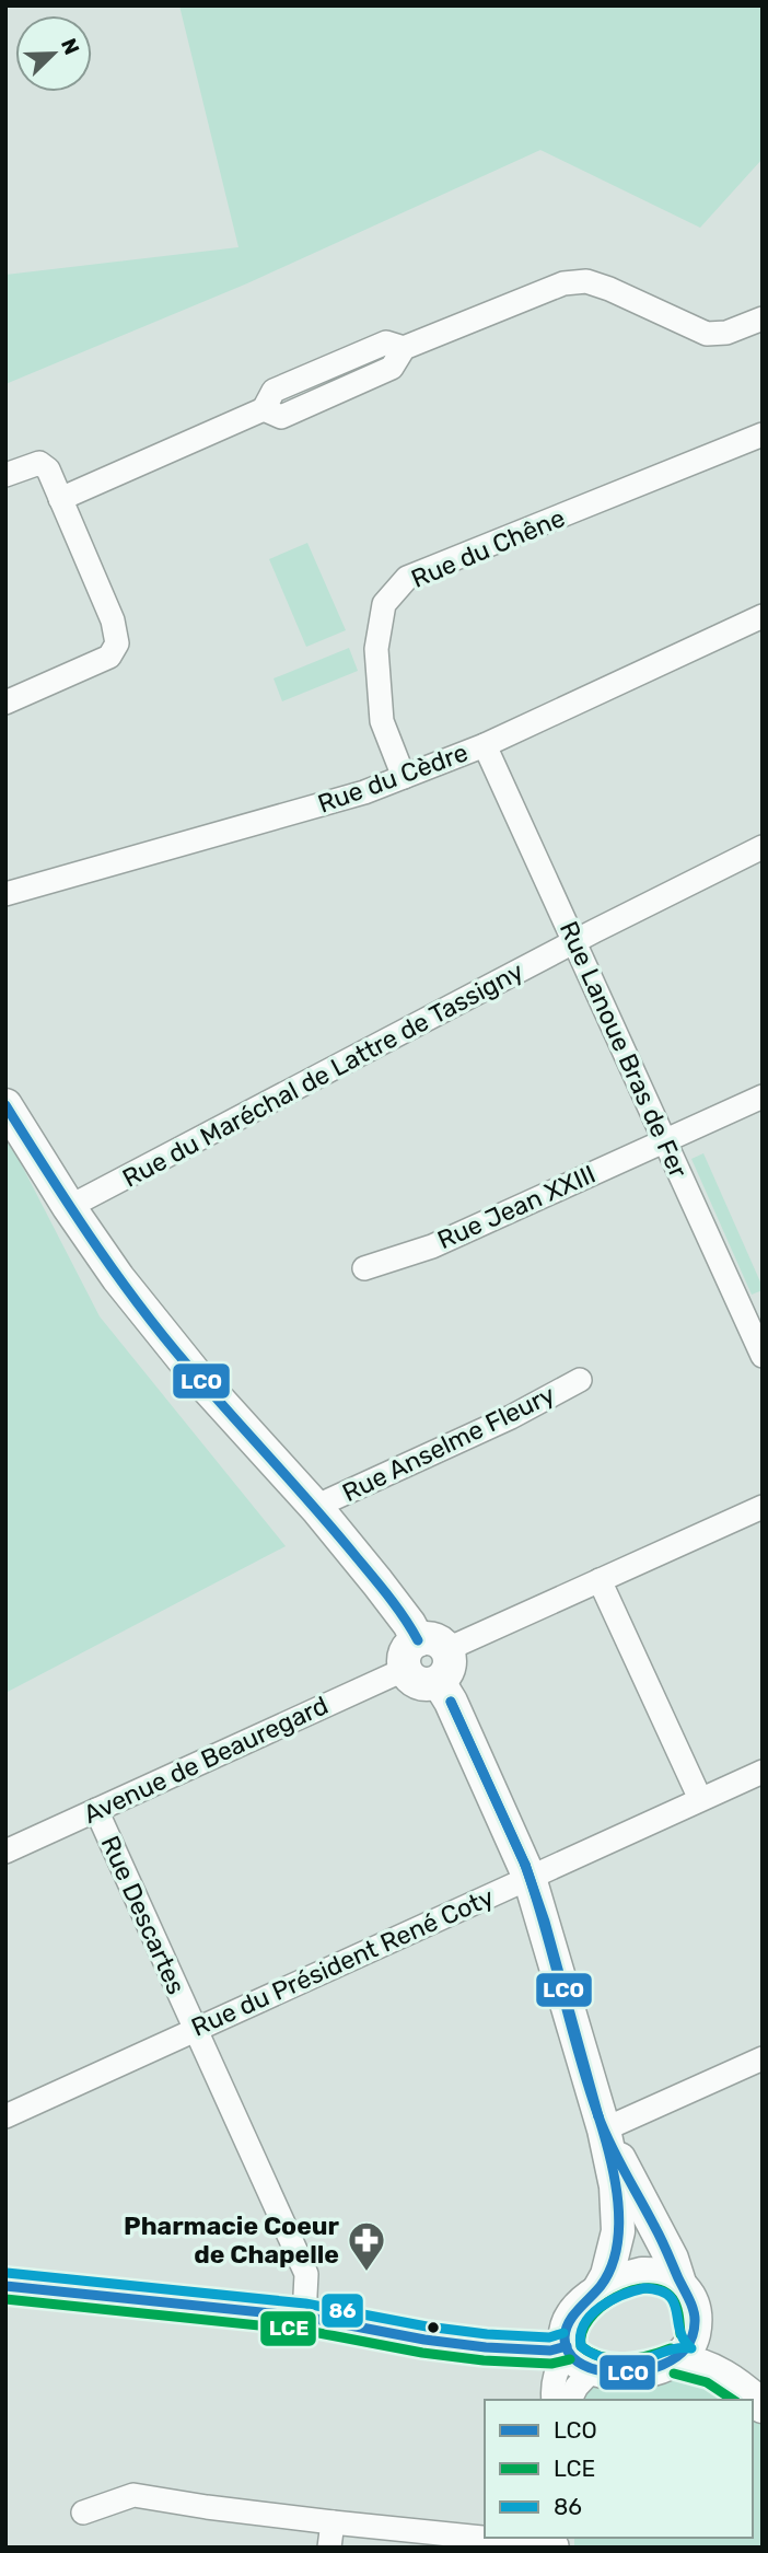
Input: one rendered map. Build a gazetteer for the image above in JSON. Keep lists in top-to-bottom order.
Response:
{
  "streets": {
    "street": [
      "Rue du Chêne",
      "Rue du Cèdre",
      "Rue Lanoue Bras de Fer",
      "Rue du Maréchal de Lattre de Tassigny",
      "Rue Jean XXIII",
      "Rue Anselme Fleury",
      "Avenue de Beauregard",
      "Rue Descartes",
      "Rue du Président René Coty"
    ]
  },
  "crossings": [
    ["Rue du Chêne", "Rue du Cèdre"],
    ["Rue du Cèdre", "Rue Lanoue Bras de Fer"],
    ["Rue Lanoue Bras de Fer", "Rue du Maréchal de Lattre de Tassigny"],
    ["Rue Lanoue Bras de Fer", "Rue Jean XXIII"],
    ["Avenue de Beauregard", "Rue Descartes"],
    ["Rue Descartes", "Rue du Président René Coty"]
  ],
  "places": {
    "pharmacy": ["Pharmacie Coeur de Chapelle"]
  },
  "lines": ["transit line LCO", "transit line 86", "transit line LCE"],
  "legend": ["LCO", "LCE", "86"],
  "north": "top right"
}
